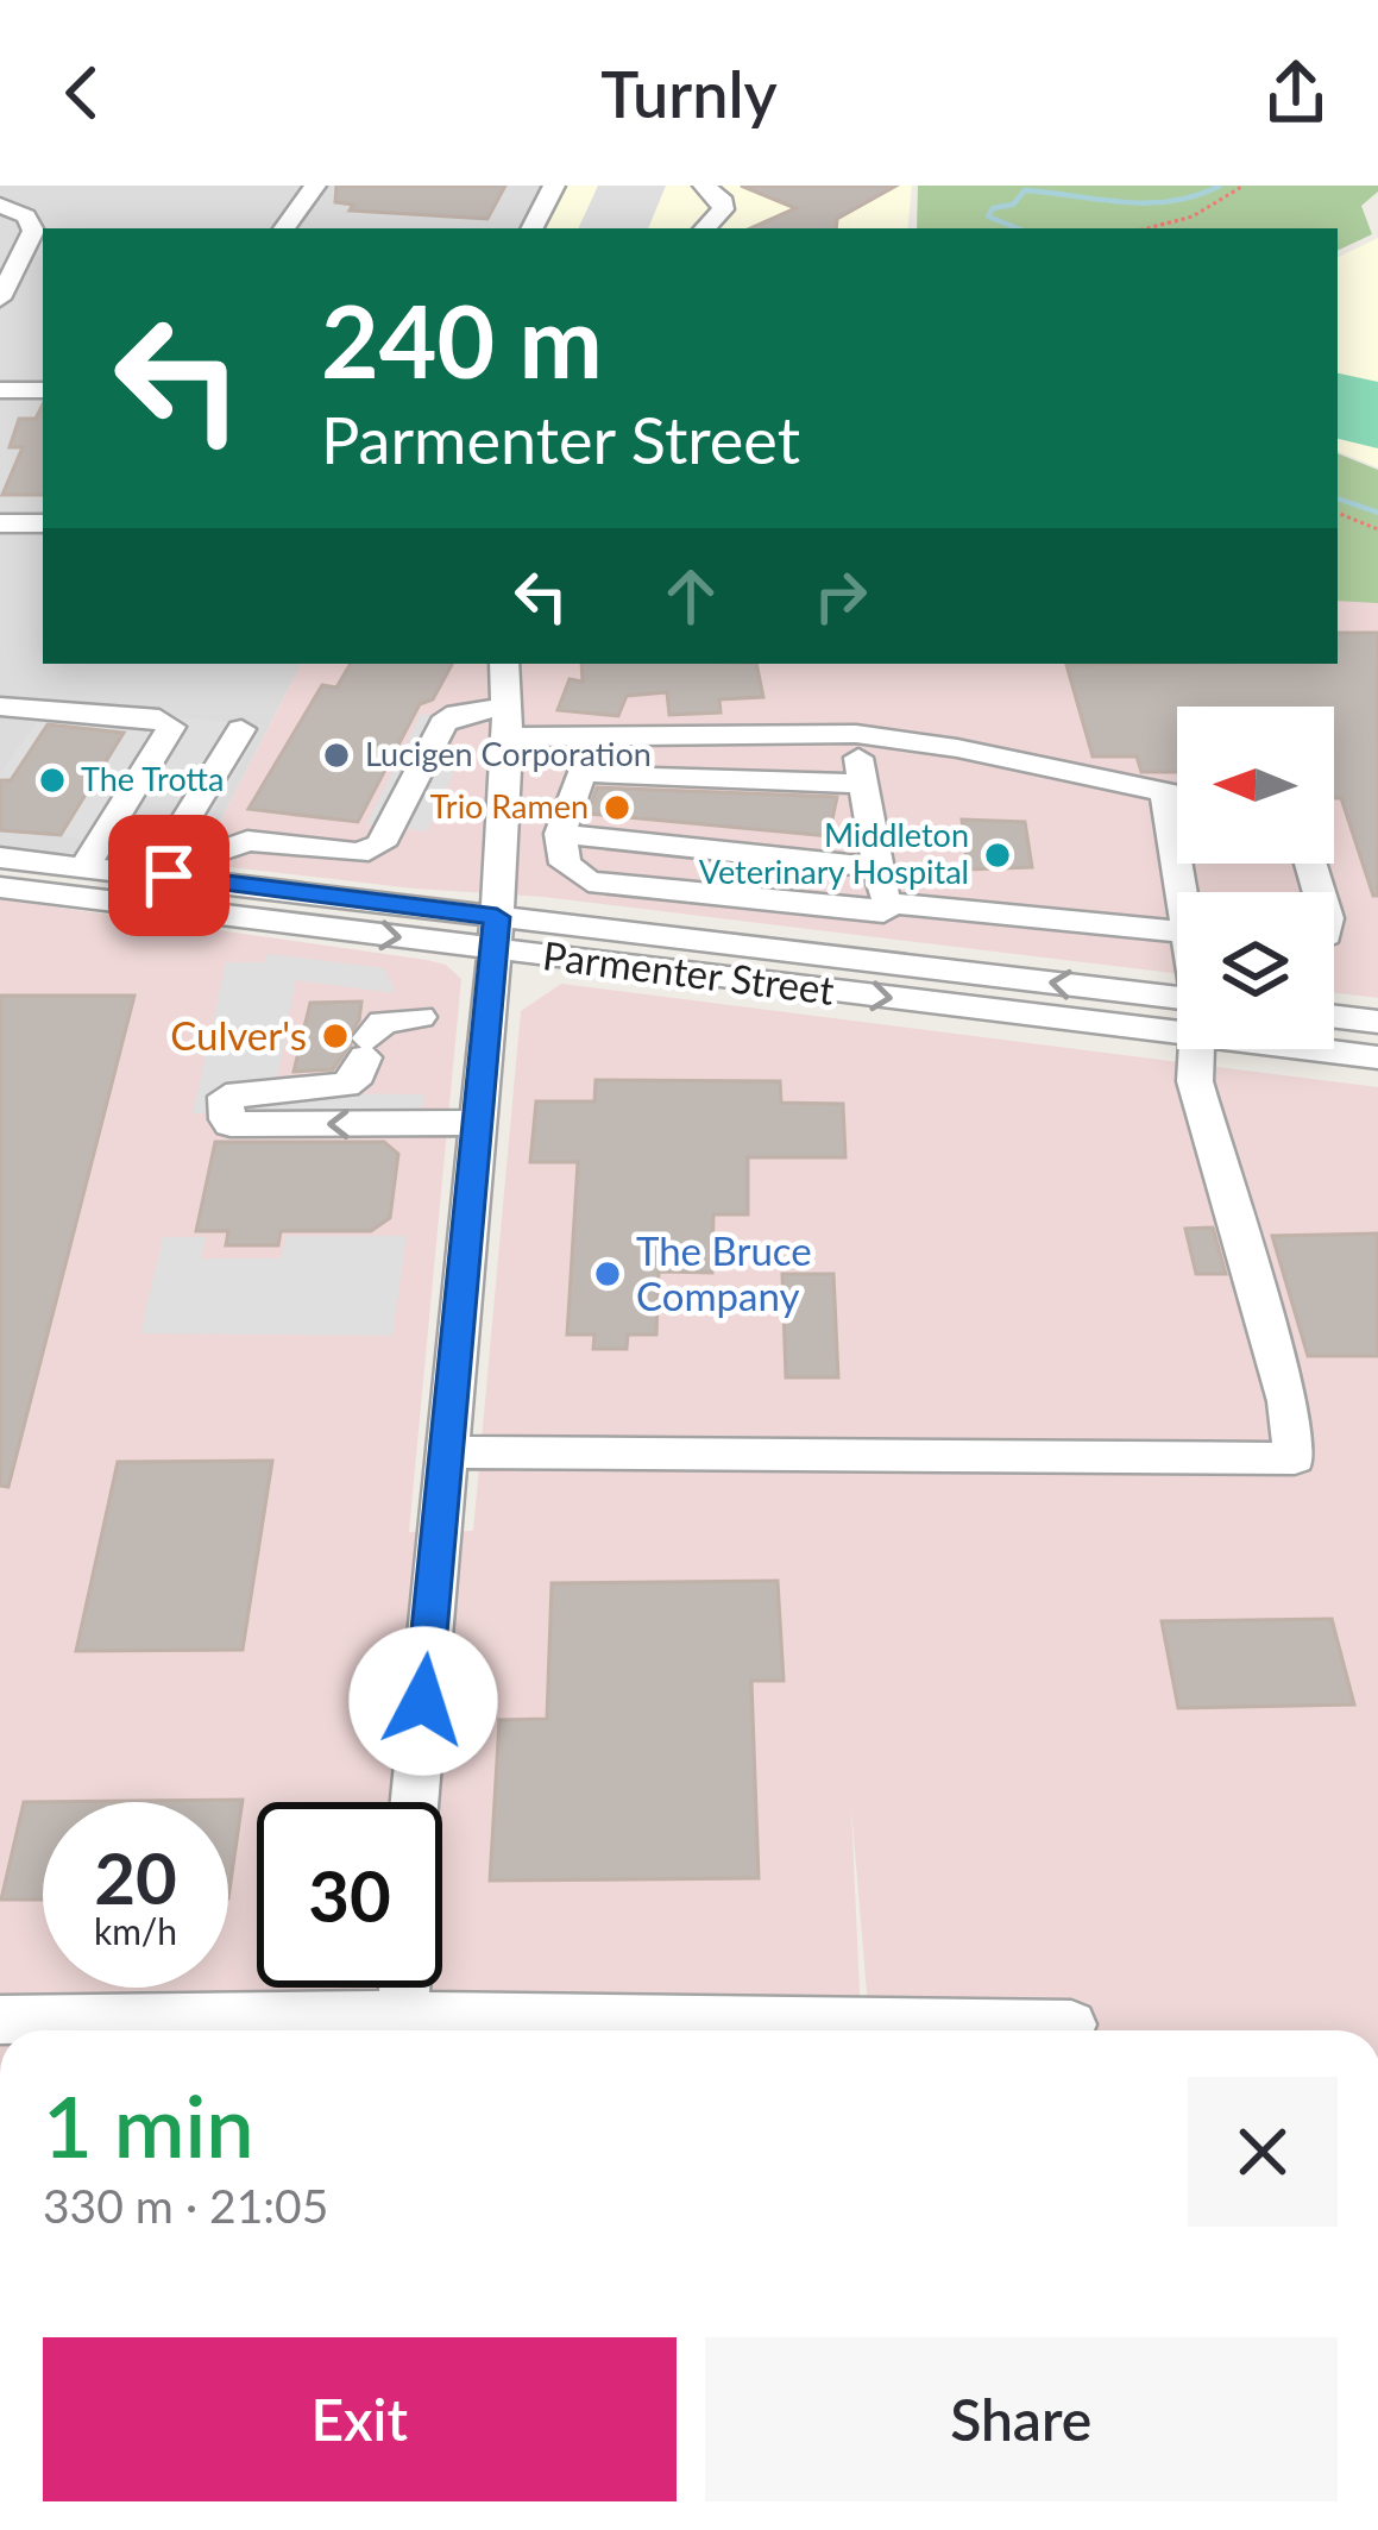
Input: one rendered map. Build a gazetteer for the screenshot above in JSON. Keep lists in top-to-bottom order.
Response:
{
  "streets": {
    "street": ["Parmenter Street"]
  },
  "places": [
    "Lucigen Corporation",
    "The Trotta",
    "Trio Ramen",
    "Middleton Veterinary Hospital",
    "Culver's",
    "The Bruce Company"
  ],
  "north": "left",
  "page": {
    "header": "Turnly",
    "turn": ["240 m", "Parmenter Street"],
    "speed": "20 km/h",
    "limit": "30",
    "heading": ["1 min", "330 m · 21:05"],
    "buttons": ["Exit", "Share"]
  }
}
